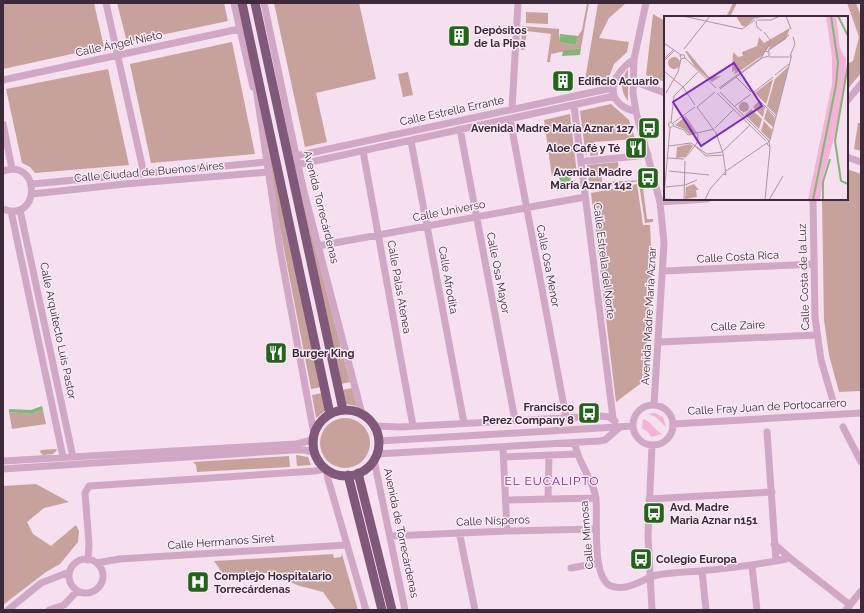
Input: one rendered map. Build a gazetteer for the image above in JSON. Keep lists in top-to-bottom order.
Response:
{
  "streets": {
    "main road": ["Avenida Torrecárdenas"],
    "street": [
      "Calle Ángel Nieto",
      "Calle Estrella Errante",
      "Calle Ciudad de Buenos Aires",
      "Calle Universo",
      "Calle Costa Rica",
      "Calle Estrella del Norte",
      "Calle Osa Menor",
      "Calle Osa Mayor",
      "Calle Costa de la Luz",
      "Calle Afrodita",
      "Calle Palas Atenea",
      "Avenida Madre María Aznar",
      "Calle Zaire",
      "Calle Arquitecto Luis Pastor",
      "Calle Fray Juan de Portocarrero",
      "Calle Nísperos",
      "Avenida de Torrecárdenas",
      "Calle Mimosa",
      "Calle Hermanos Siret"
    ]
  },
  "crossings": [
    ["Calle Estrella Errante", "Avenida Torrecárdenas"],
    ["Calle Estrella Errante", "Calle Estrella del Norte"],
    ["Calle Estrella Errante", "Calle Osa Menor"],
    ["Calle Estrella Errante", "Calle Osa Mayor"],
    ["Calle Estrella Errante", "Calle Afrodita"],
    ["Calle Estrella Errante", "Calle Palas Atenea"],
    ["Avenida Torrecárdenas", "Calle Universo"],
    ["Avenida Torrecárdenas", "Avenida de Torrecárdenas"],
    ["Calle Universo", "Calle Estrella del Norte"],
    ["Calle Universo", "Calle Osa Menor"],
    ["Calle Universo", "Calle Osa Mayor"],
    ["Calle Universo", "Calle Afrodita"],
    ["Calle Universo", "Calle Palas Atenea"],
    ["Calle Costa Rica", "Calle Costa de la Luz"],
    ["Calle Costa Rica", "Avenida Madre María Aznar"],
    ["Calle Costa de la Luz", "Calle Zaire"],
    ["Avenida Madre María Aznar", "Calle Zaire"],
    ["Avenida Madre María Aznar", "Calle Fray Juan de Portocarrero"],
    ["Calle Nísperos", "Avenida de Torrecárdenas"],
    ["Calle Nísperos", "Calle Mimosa"]
  ],
  "districts": ["EL EUCALIPTO"],
  "places": {
    "building": ["Depósitos de la Pipa", "Edificio Acuario"],
    "bus stop": [
      "Avenida Madre María Aznar 127",
      "Avenida Madre María Aznar 142",
      "Francisco Perez Company 8",
      "Avd. Madre Maria Aznar n151",
      "Colegio Europa"
    ],
    "restaurant": ["Aloe Café y Té", "Burger King"],
    "hospital": ["Complejo Hospitalario Torrecárdenas"]
  }
}
